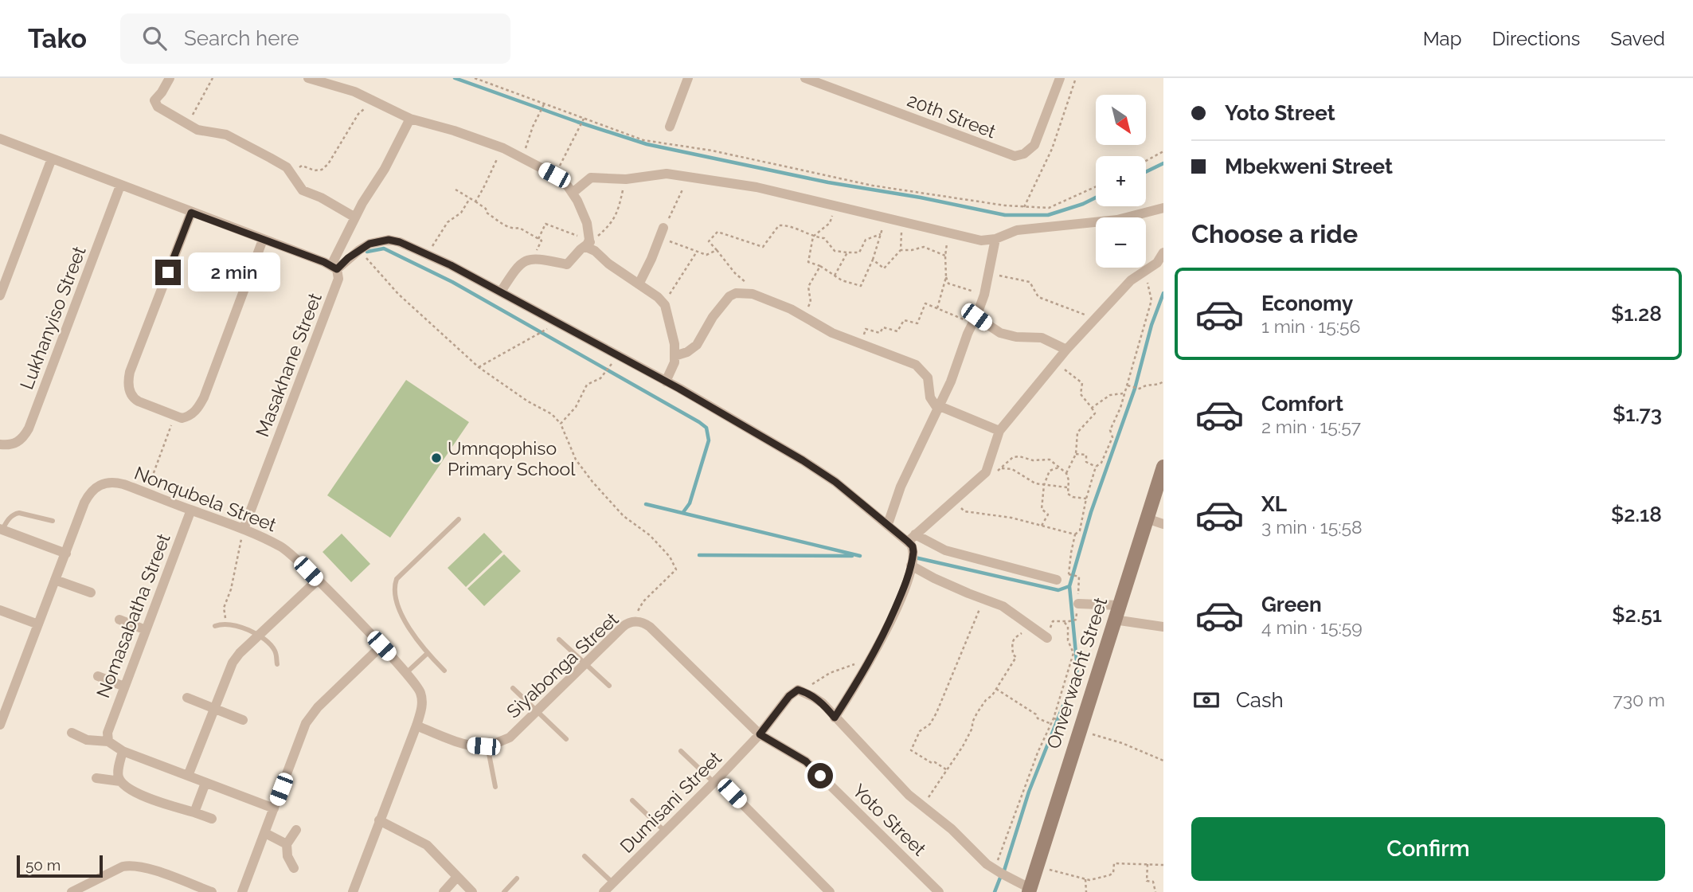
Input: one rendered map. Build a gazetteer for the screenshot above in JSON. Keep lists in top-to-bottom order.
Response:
{
  "streets": {
    "street": [
      "20th Street",
      "Lukhanyiso Street",
      "Masakhane Street",
      "Nonqubela Street",
      "Nomasabatha Street",
      "Siyabonga Street",
      "Onverwacht Street",
      "Dumisani Street",
      "Yoto Street"
    ]
  },
  "crossings": [
    ["Masakhane Street", "Nonqubela Street"],
    ["Nonqubela Street", "Nomasabatha Street"],
    ["Siyabonga Street", "Dumisani Street"],
    ["Siyabonga Street", "Yoto Street"],
    ["Dumisani Street", "Yoto Street"]
  ],
  "places": ["Umnqophiso Primary School"],
  "scale_bar": "50 m",
  "north": "bottom right",
  "page": {
    "header": "Tako",
    "search": "Search here",
    "nav": ["Map", "Directions", "Saved"],
    "banner": ["Yoto Street", "Mbekweni Street"],
    "map_buttons": ["+", "−"],
    "heading": "Choose a ride",
    "bubble": "2 min",
    "list": [
      {
        "name": "Economy",
        "note": "1 min · 15:56",
        "value": "$1.28"
      },
      {
        "name": "Comfort",
        "note": "2 min · 15:57",
        "value": "$1.73"
      },
      {
        "name": "XL",
        "note": "3 min · 15:58",
        "value": "$2.18"
      },
      {
        "name": "Green",
        "note": "4 min · 15:59",
        "value": "$2.51"
      }
    ],
    "pay": ["Cash", "730 m"],
    "buttons": "Confirm",
    "scale": "50 m"
  }
}
